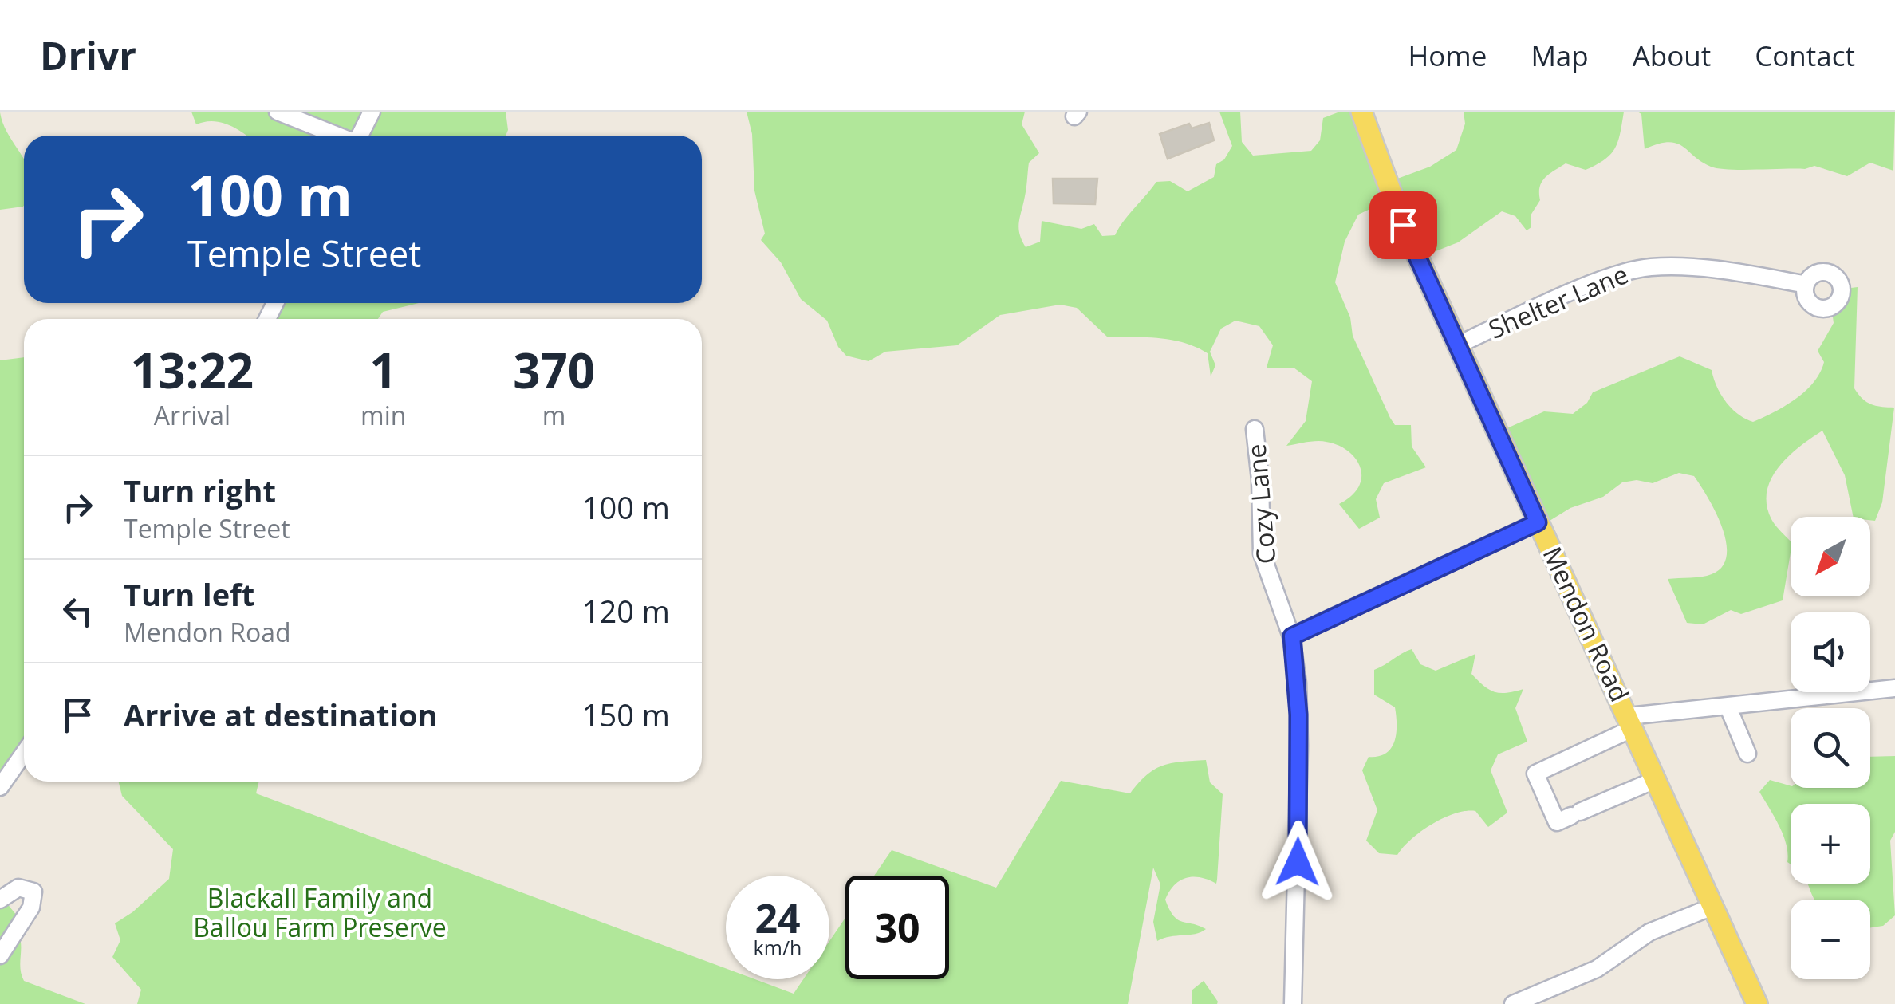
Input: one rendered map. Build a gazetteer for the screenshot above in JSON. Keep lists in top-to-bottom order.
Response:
{
  "streets": {
    "main road": ["Mendon Road"],
    "street": ["Shelter Lane", "Cozy Lane"]
  },
  "crossings": [
    ["Shelter Lane", "Mendon Road"]
  ],
  "parks": ["Blackall Family and Ballou Farm Preserve"],
  "north": "bottom left",
  "page": {
    "header": "Drivr",
    "nav": [
      "Home",
      "Map",
      "About",
      "Contact"
    ],
    "turn": ["100 m", "Temple Street"],
    "eta": [
      "13:22",
      "Arrival",
      "1",
      "min",
      "370",
      "m"
    ],
    "list": [
      {
        "name": "Turn right",
        "note": "Temple Street",
        "value": "100 m"
      },
      {
        "name": "Turn left",
        "note": "Mendon Road",
        "value": "120 m"
      },
      {
        "name": "Arrive at destination",
        "value": "150 m"
      }
    ],
    "map_buttons": ["+", "−"],
    "speed": "24 km/h",
    "limit": "30"
  }
}
